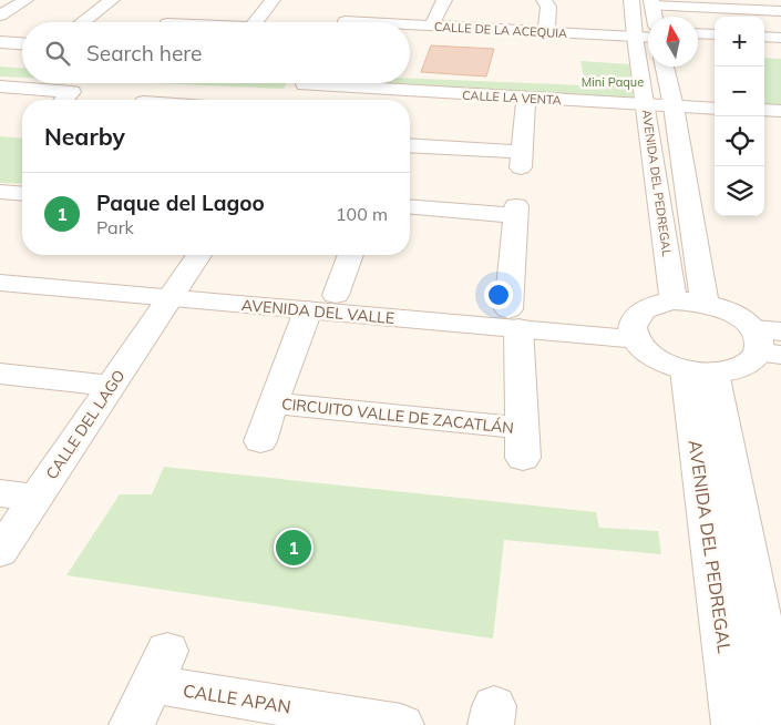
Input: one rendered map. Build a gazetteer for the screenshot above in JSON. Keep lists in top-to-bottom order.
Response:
{
  "streets": {
    "street": [
      "CALLE DE LA ACEQUIA",
      "CALLE LA VENTA",
      "AVENIDA DEL PEDREGAL",
      "AVENIDA DEL VALLE",
      "CIRCUITO VALLE DE ZACATLÁN",
      "CALLE DEL LAGO",
      "CALLE APAN"
    ]
  },
  "crossings": [
    ["CALLE DE LA ACEQUIA", "AVENIDA DEL PEDREGAL"],
    ["CALLE LA VENTA", "AVENIDA DEL PEDREGAL"],
    ["AVENIDA DEL VALLE", "CIRCUITO VALLE DE ZACATLÁN"],
    ["AVENIDA DEL VALLE", "CALLE DEL LAGO"]
  ],
  "parks": ["Mini Paque"],
  "north": "top",
  "page": {
    "map_buttons": ["+", "−"],
    "search": "Search here",
    "heading": "Nearby",
    "list": [
      {
        "mark": "1",
        "name": "Paque del Lagoo",
        "note": "Park",
        "value": "100 m"
      }
    ],
    "pins": "1"
  }
}
